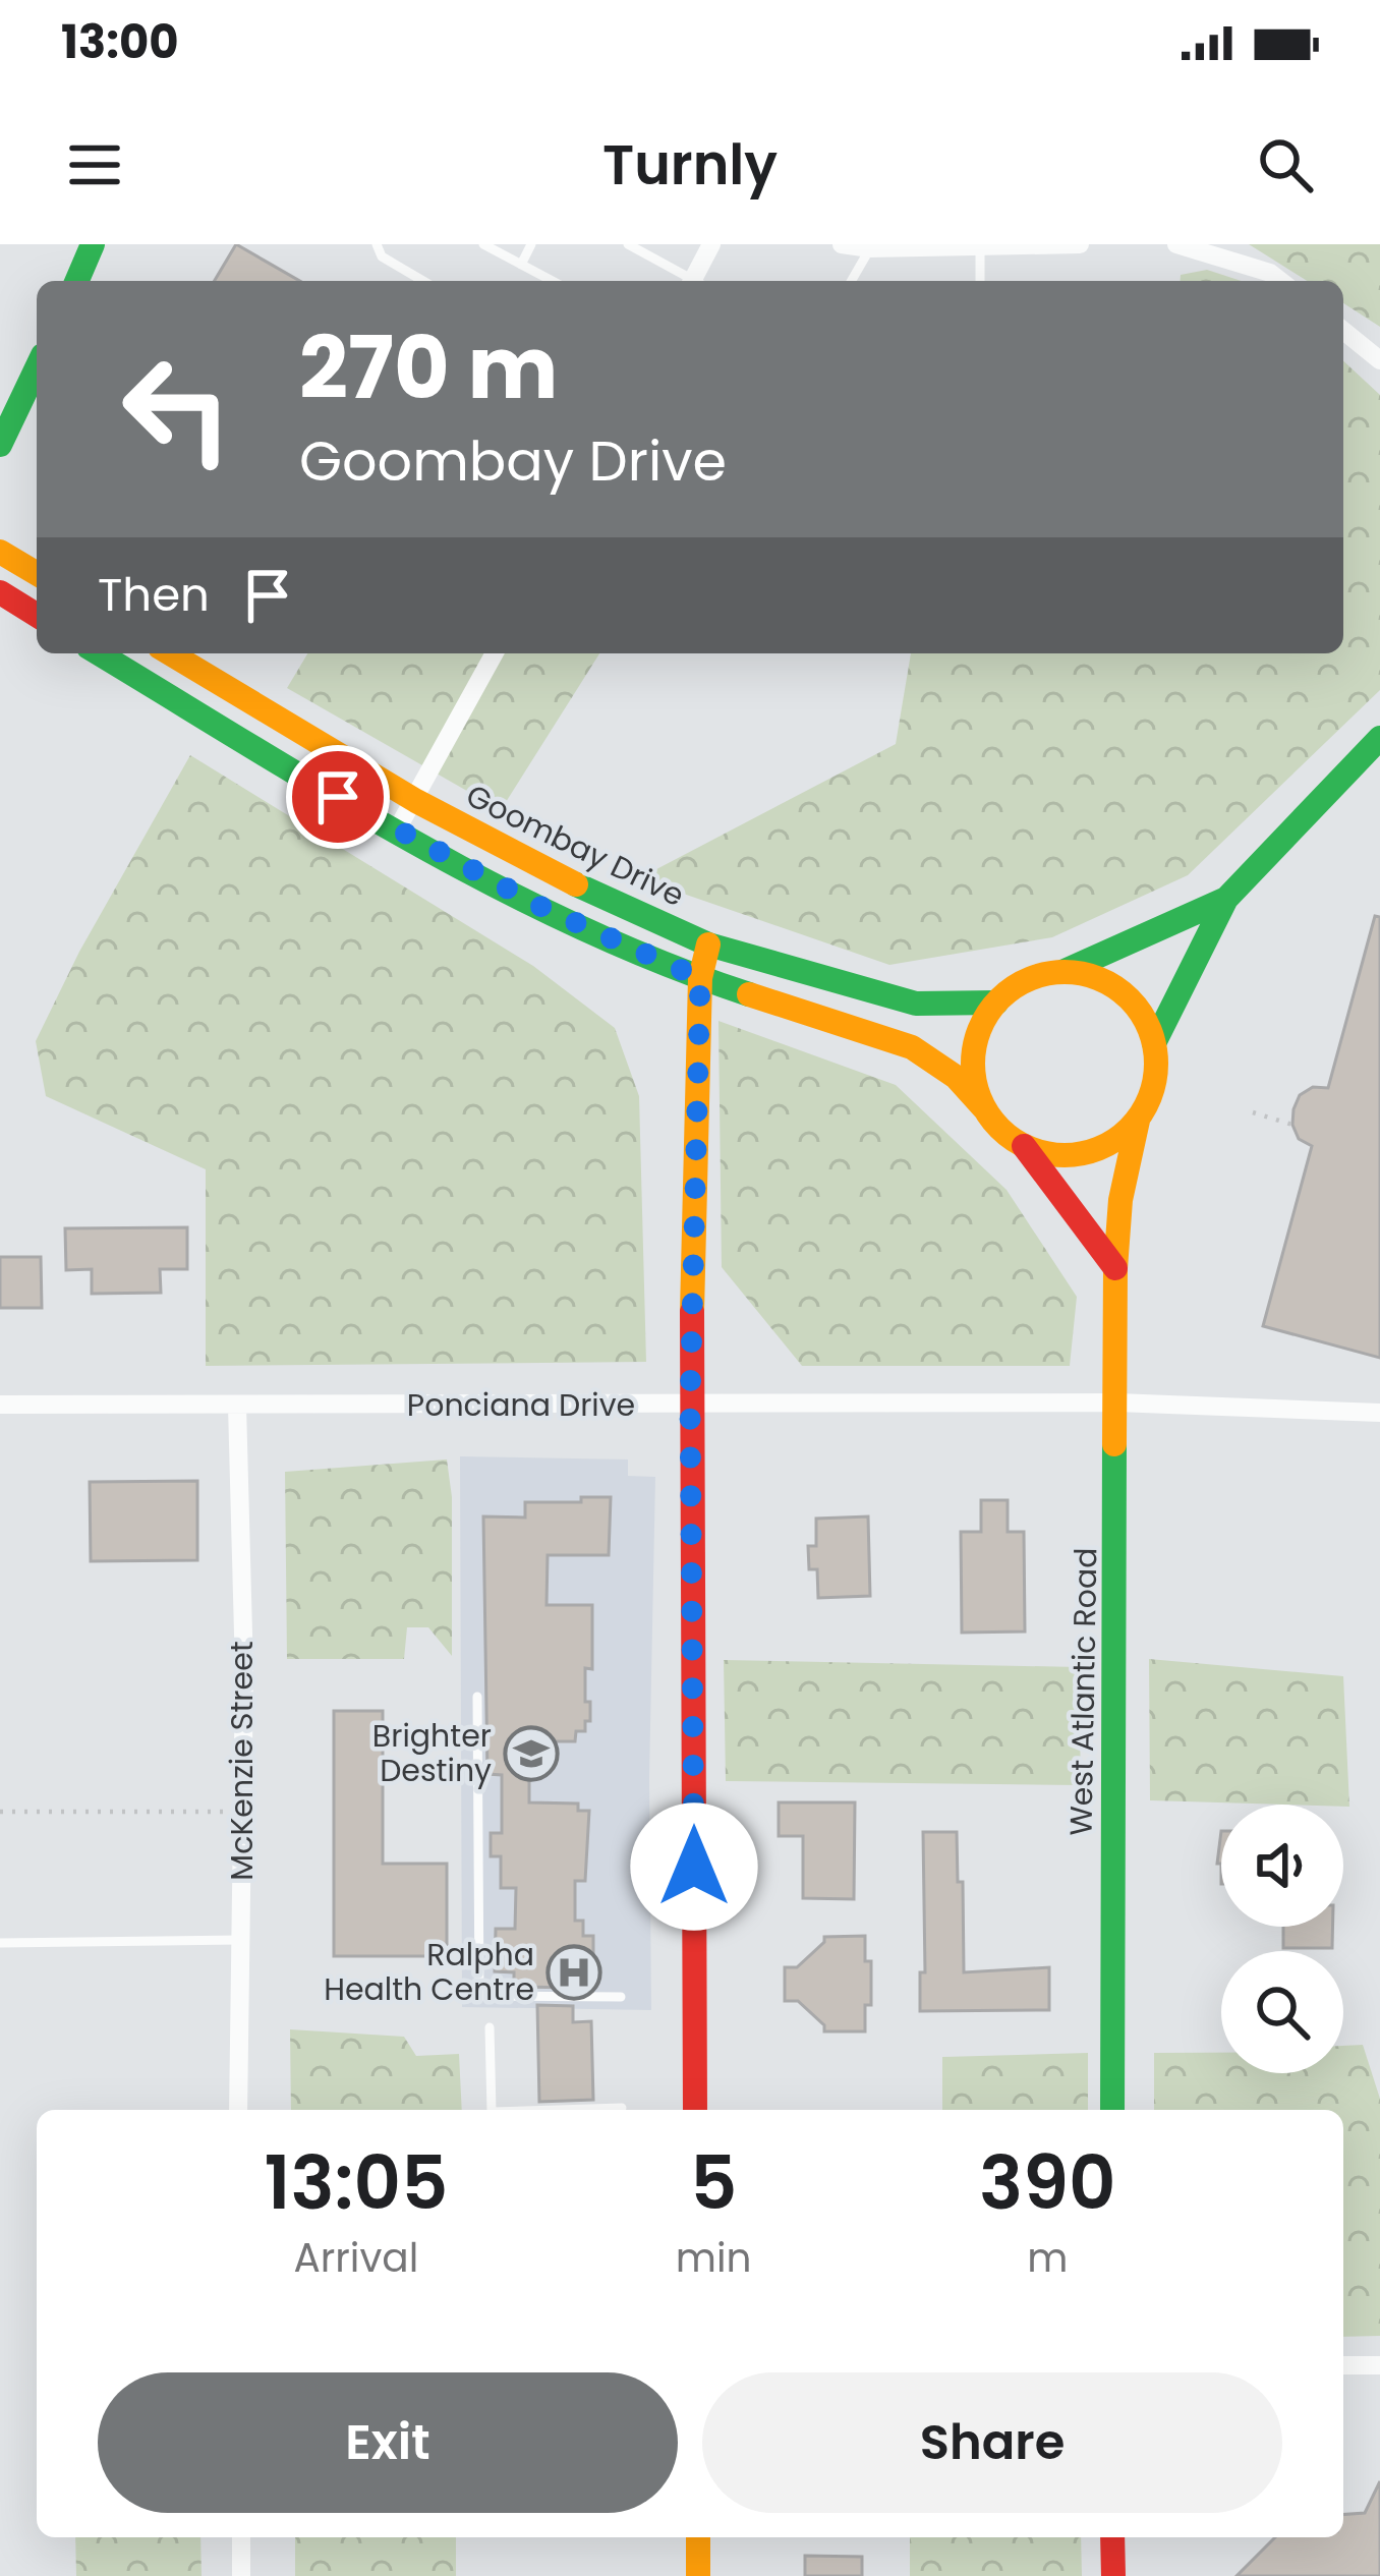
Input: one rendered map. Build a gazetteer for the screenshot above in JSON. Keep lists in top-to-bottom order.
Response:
{
  "streets": {
    "main road": ["Goombay Drive", "West Atlantic Road"],
    "street": ["Ponciana Drive", "McKenzie Street"]
  },
  "crossings": [
    ["Goombay Drive", "West Atlantic Road"],
    ["Ponciana Drive", "West Atlantic Road"],
    ["Ponciana Drive", "McKenzie Street"]
  ],
  "places": {
    "school or university": ["Brighter Destiny"],
    "hospital": ["Ralpha Health Centre"]
  },
  "page": {
    "status": "13:00",
    "header": "Turnly",
    "turn": ["270 m", "Goombay Drive"],
    "then": "Then",
    "eta": [
      "13:05",
      "Arrival",
      "5",
      "min",
      "390",
      "m"
    ],
    "buttons": ["Exit", "Share"]
  }
}
